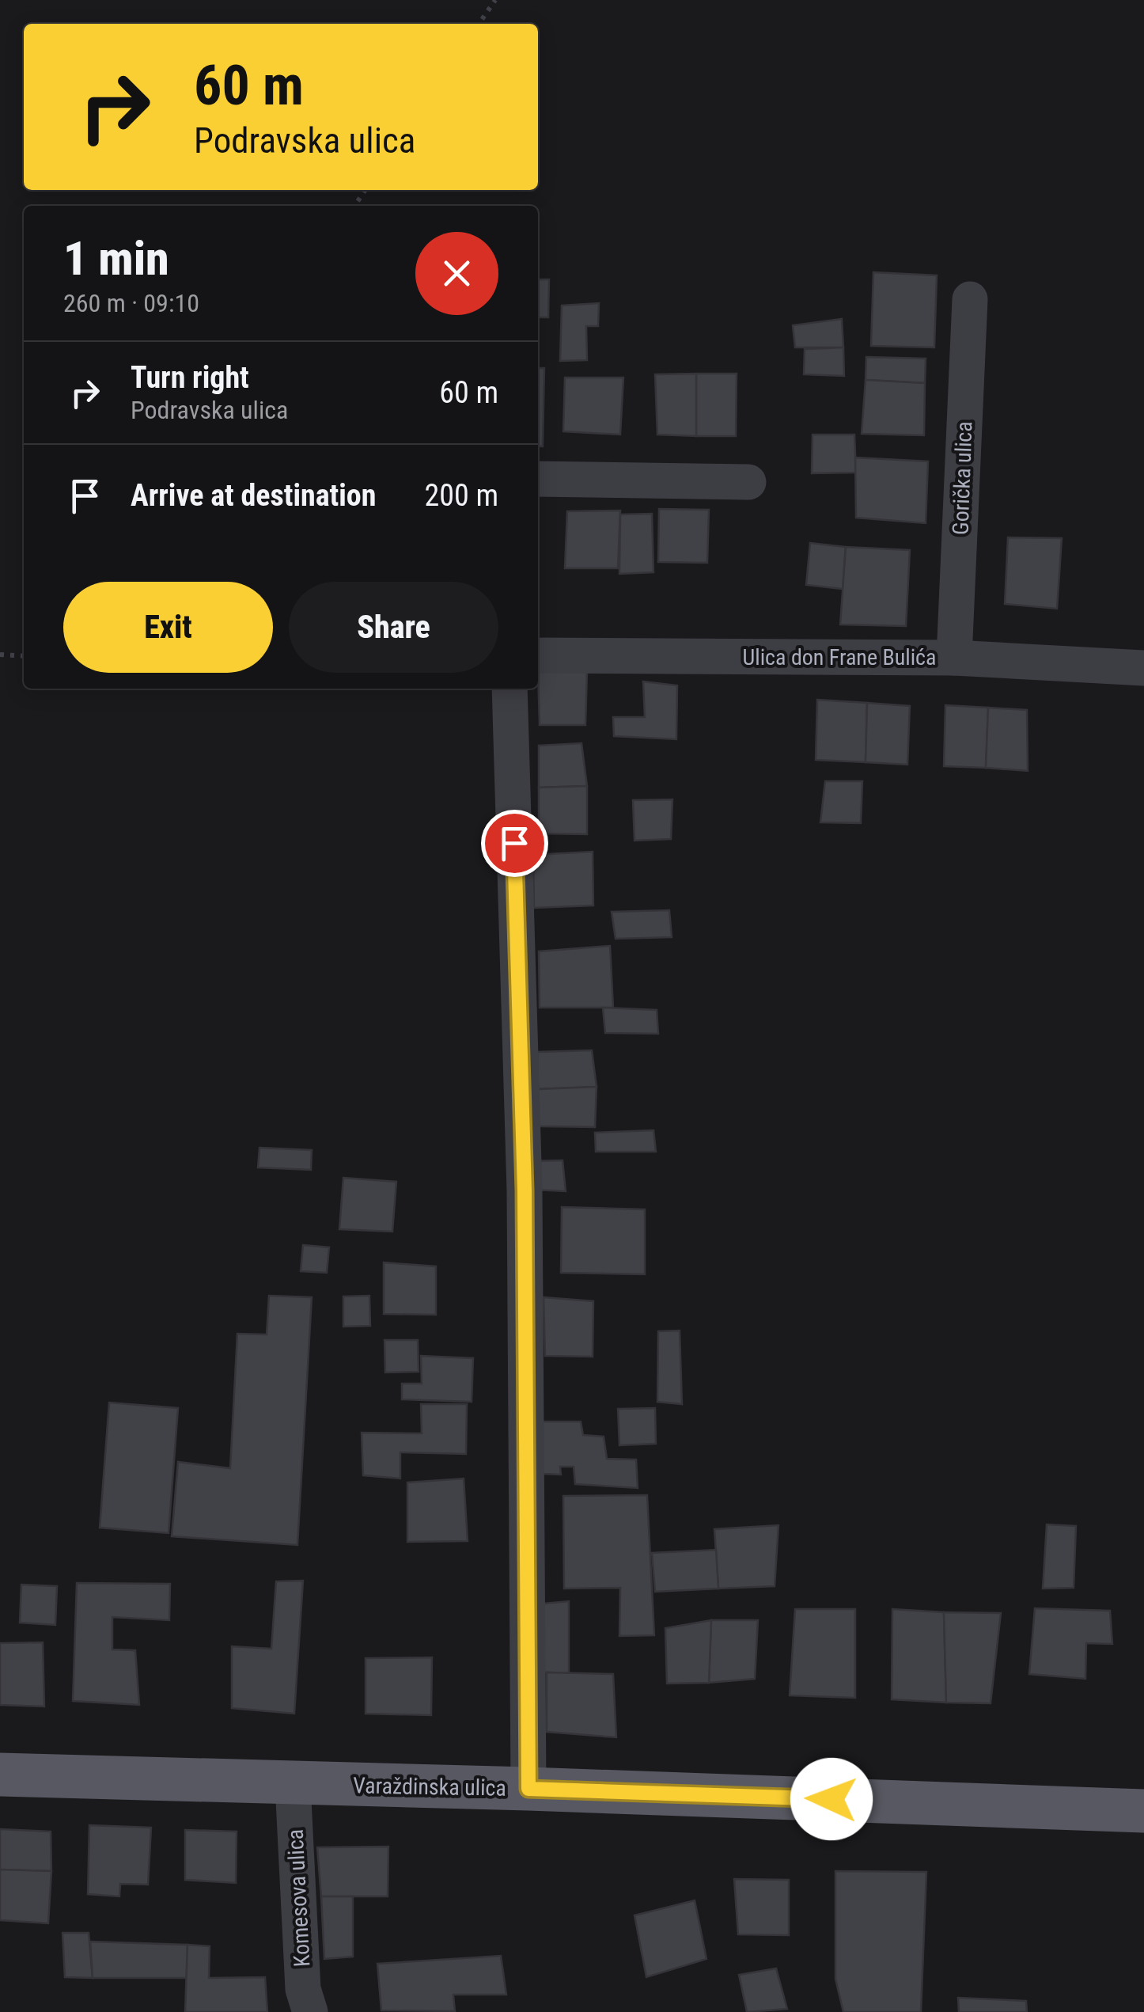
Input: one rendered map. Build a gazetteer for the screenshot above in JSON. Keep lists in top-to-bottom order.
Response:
{
  "streets": {
    "main road": ["Varaždinska ulica"],
    "street": ["Gorička ulica", "Ulica don Frane Bulića", "Komesova ulica"]
  },
  "crossings": [
    ["Gorička ulica", "Ulica don Frane Bulića"],
    ["Varaždinska ulica", "Komesova ulica"]
  ],
  "page": {
    "turn": ["60 m", "Podravska ulica"],
    "heading": ["1 min", "260 m · 09:10"],
    "list": [
      {
        "name": "Turn right",
        "note": "Podravska ulica",
        "value": "60 m"
      },
      {
        "name": "Arrive at destination",
        "value": "200 m"
      }
    ],
    "buttons": ["Exit", "Share"]
  }
}
